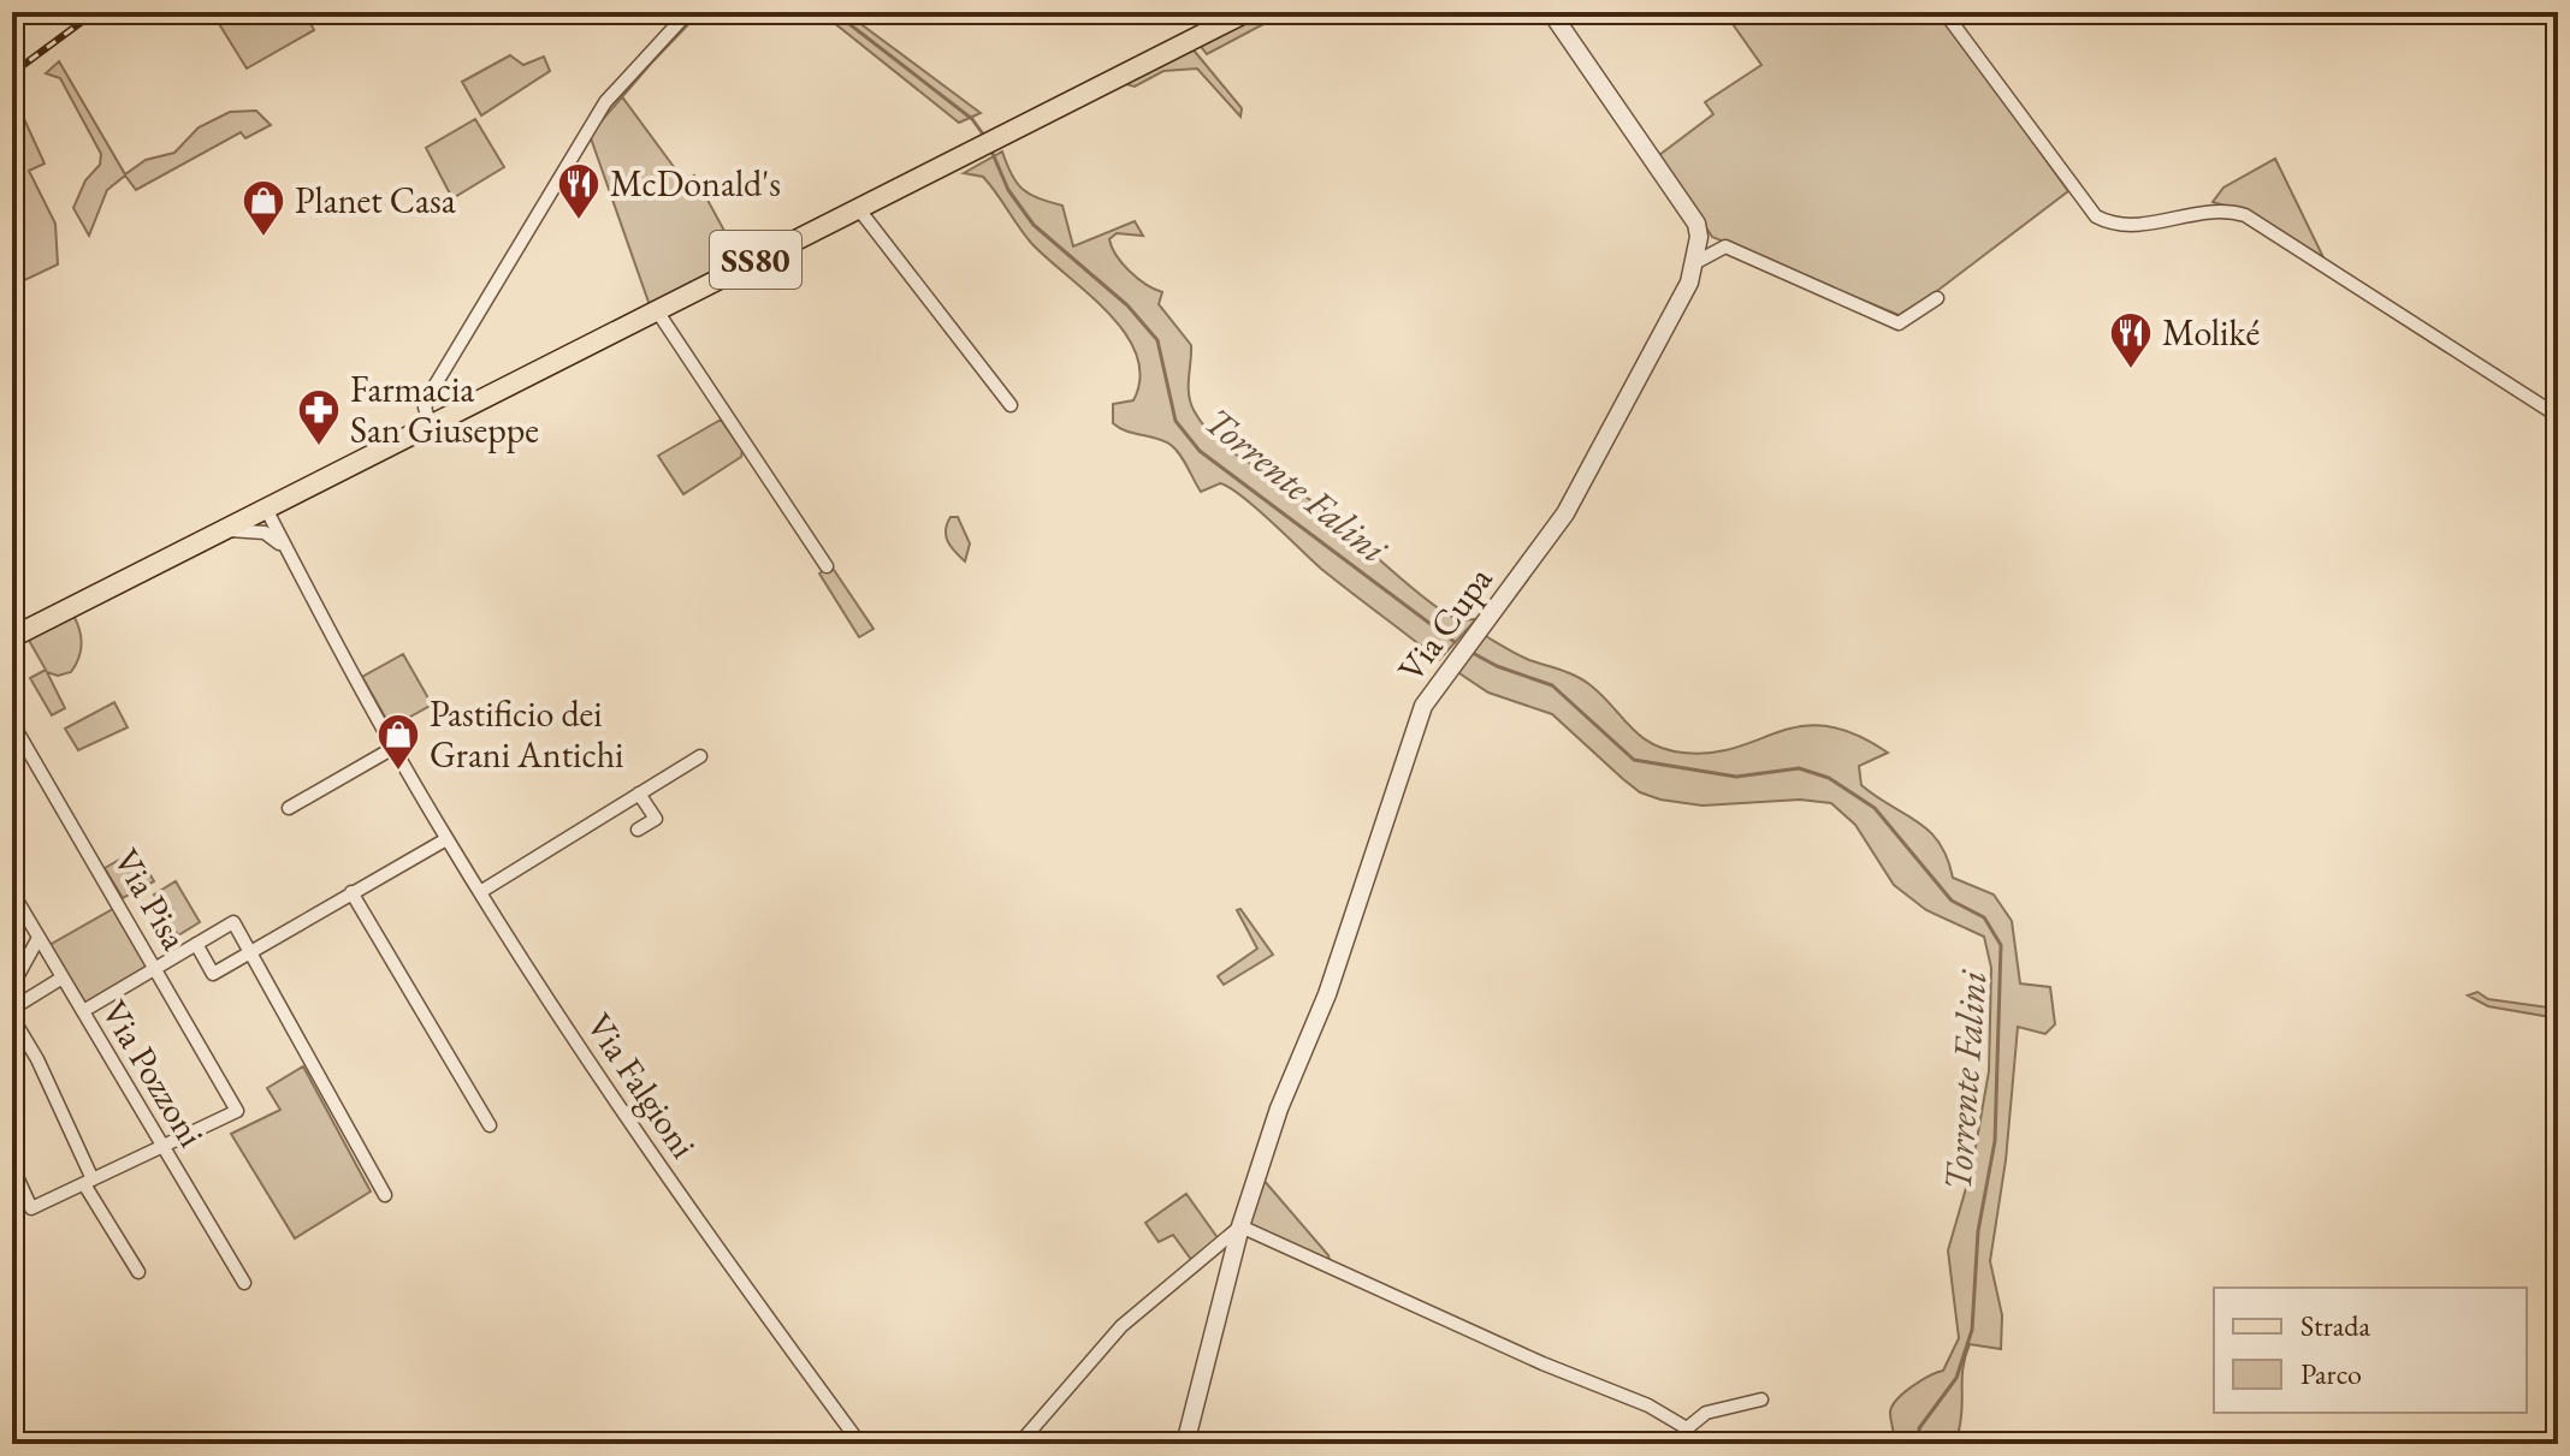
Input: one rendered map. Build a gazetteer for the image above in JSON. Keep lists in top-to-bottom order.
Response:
{
  "streets": {
    "main road": ["SS80"],
    "street": [
      "Via Cupa",
      "Via Pisa",
      "Via Pozzoni",
      "Via Falgioni"
    ]
  },
  "crossings": [
    ["SS80", "Via Falgioni"],
    ["Via Pisa", "Via Pozzoni"]
  ],
  "water": ["Torrente Falini"],
  "places": {
    "restaurant": ["McDonald's", "Moliké"],
    "shop": ["Planet Casa", "Pastificio dei Grani Antichi"],
    "pharmacy": ["Farmacia San Giuseppe"]
  },
  "legend": ["Strada", "Parco"]
}
